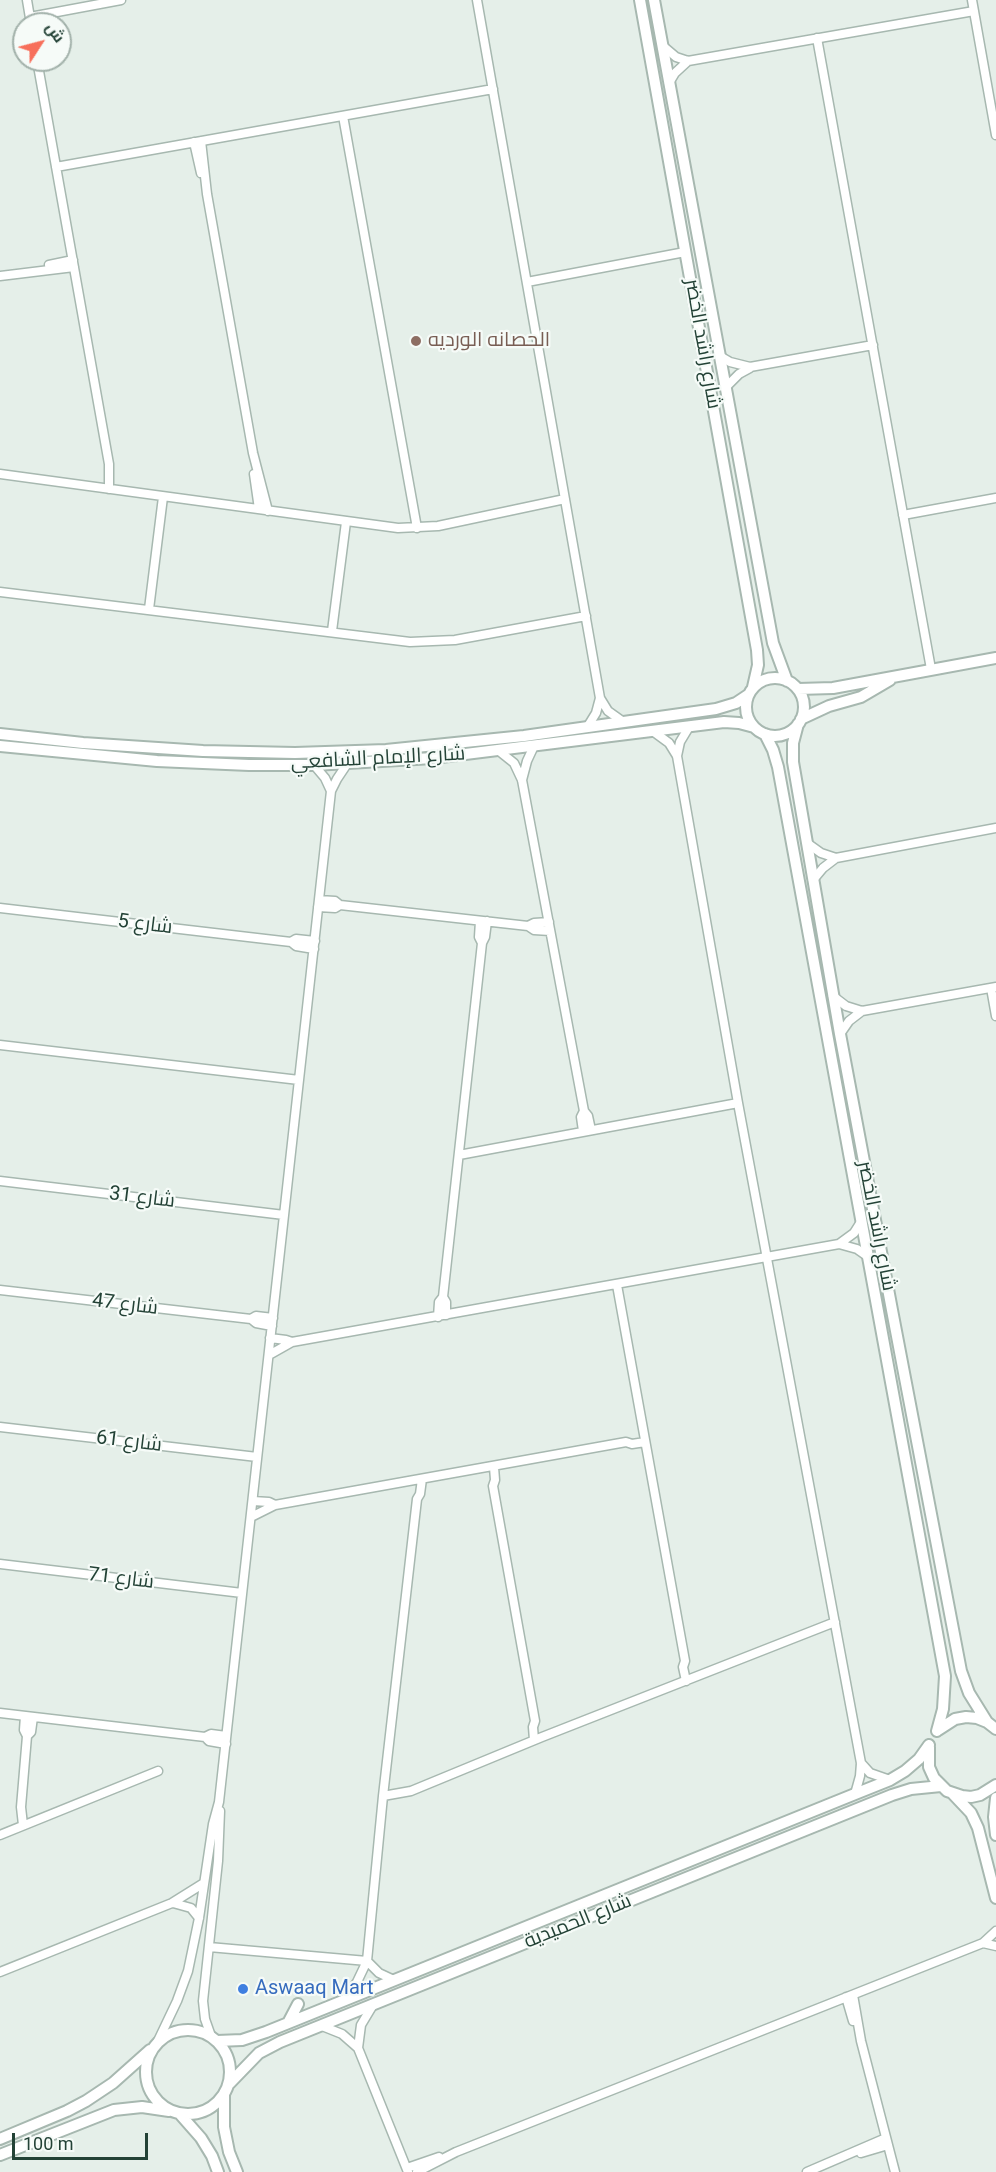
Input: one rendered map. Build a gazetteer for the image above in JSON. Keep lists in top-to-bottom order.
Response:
{
  "streets": {
    "street": [
      "شارع راشد الخضر",
      "شارع الإمام الشافعي",
      "شارع 5",
      "شارع 31",
      "شارع 47",
      "شارع 61",
      "شارع 71",
      "شارع الحميدية"
    ]
  },
  "crossings": [
    ["شارع راشد الخضر", "شارع الإمام الشافعي"],
    ["شارع راشد الخضر", "شارع الحميدية"]
  ],
  "places": ["الحصانه الورديه", "Aswaaq Mart"],
  "scale_bar": "100 m",
  "north": "top right"
}
